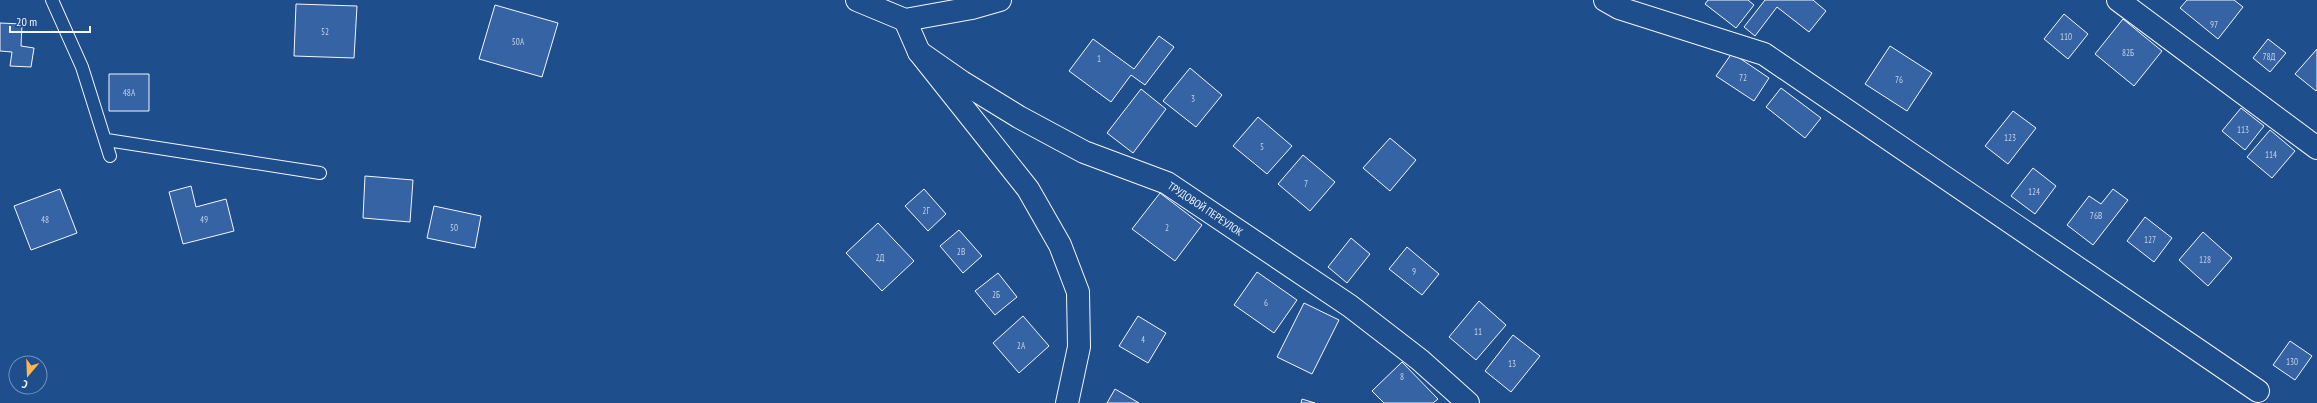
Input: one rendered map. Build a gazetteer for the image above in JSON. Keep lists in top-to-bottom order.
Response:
{
  "streets": {
    "street": ["ТРУДОВОЙ ПЕРЕУЛОК"]
  },
  "house_numbers": [
    "97",
    "52",
    "110",
    "50А",
    "82Б",
    "78Д",
    "1",
    "72",
    "76",
    "48А",
    "3",
    "113",
    "123",
    "5",
    "114",
    "7",
    "124",
    "2Г",
    "76В",
    "48",
    "49",
    "50",
    "2",
    "127",
    "2В",
    "2Д",
    "128",
    "9",
    "2Б",
    "6",
    "11",
    "4",
    "2А",
    "130",
    "13",
    "8"
  ],
  "scale_bar": "20 m",
  "north": "bottom"
}
